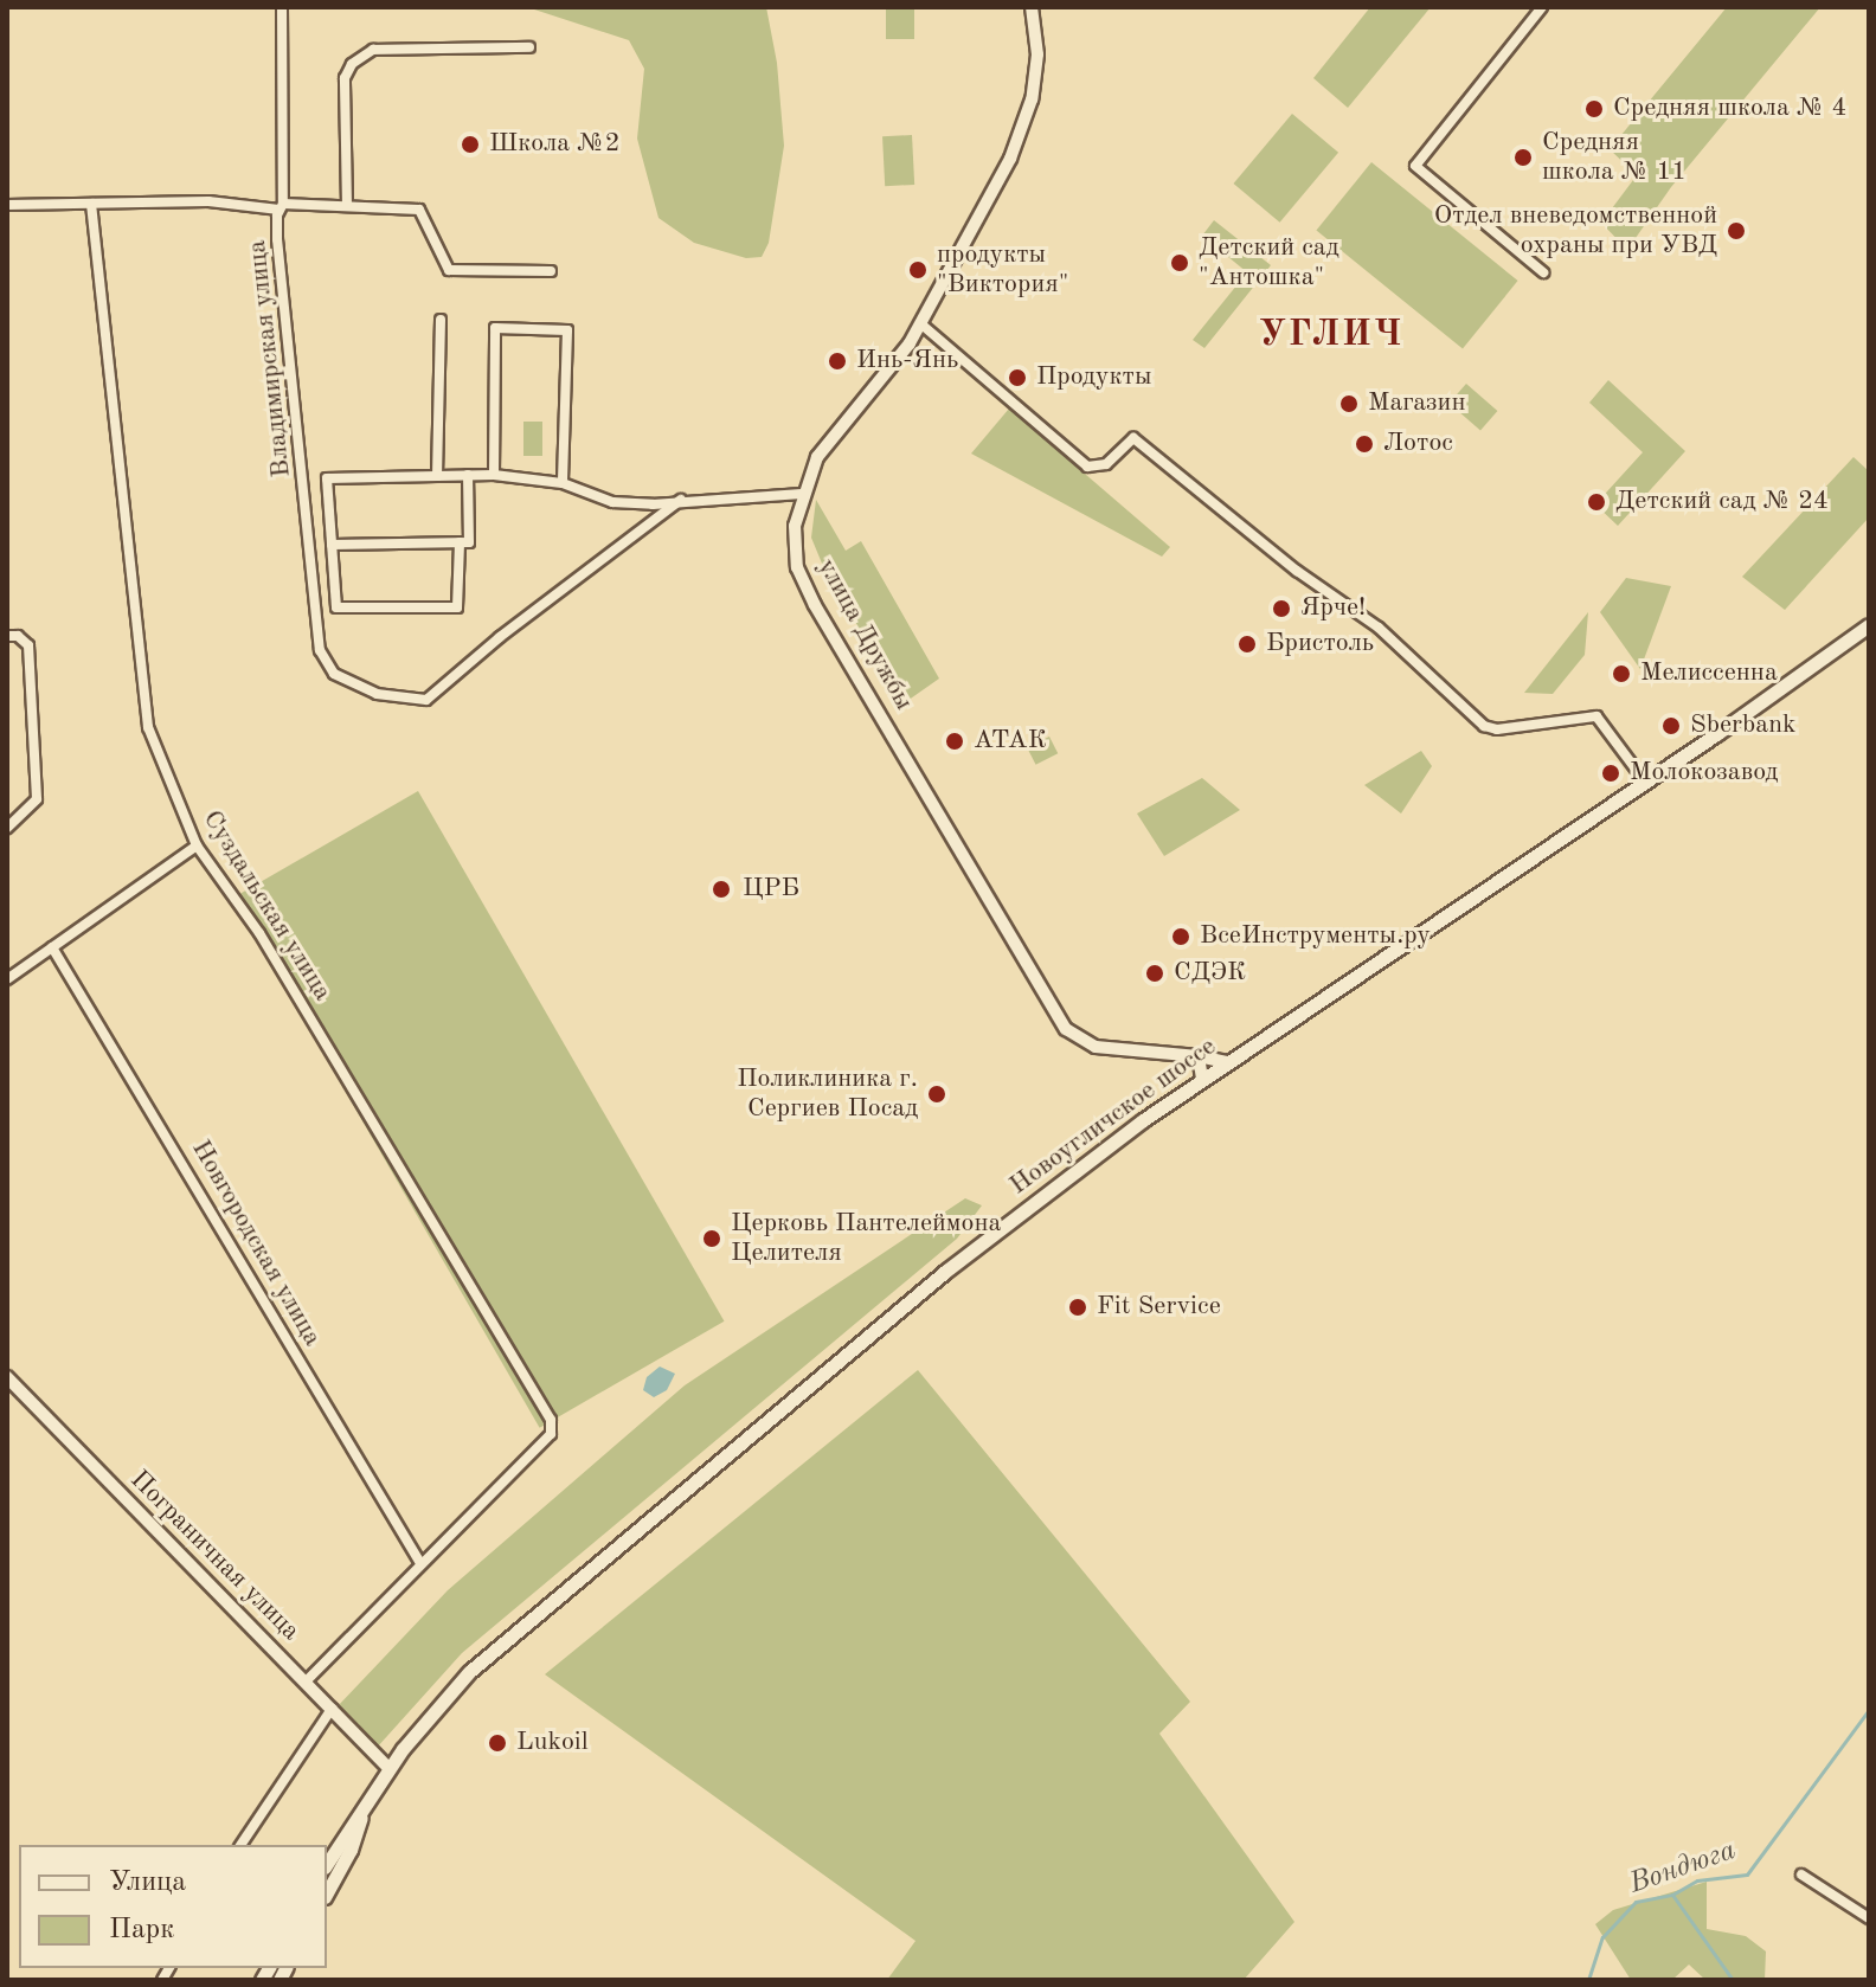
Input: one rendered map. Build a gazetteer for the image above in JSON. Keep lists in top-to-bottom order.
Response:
{
  "streets": {
    "main road": ["Новоугличское шоссе"],
    "street": [
      "Владимирская улица",
      "улица Дружбы",
      "Суздальская улица",
      "Новгородская улица",
      "Пограничная улица"
    ]
  },
  "crossings": [
    ["улица Дружбы", "Новоугличское шоссе"],
    ["Суздальская улица", "Новгородская улица"],
    ["Новоугличское шоссе", "Пограничная улица"]
  ],
  "districts": ["УГЛИЧ"],
  "water": ["Вондюга"],
  "places": [
    "Средняя школа № 4",
    "Школа №2",
    "Средняя школа № 11",
    "Отдел вневедомственной охраны при УВД",
    "Детский сад \"Антошка\"",
    "продукты \"Виктория\"",
    "Инь-Янь",
    "Продукты",
    "Магазин",
    "Лотос",
    "Детский сад № 24",
    "Ярче!",
    "Бристоль",
    "Мелиссенна",
    "Sberbank",
    "АТАК",
    "Молокозавод",
    "ЦРБ",
    "ВсеИнструменты.ру",
    "СДЭК",
    "Поликлиника г. Сергиев Посад",
    "Церковь Пантелеймона Целителя",
    "Fit Service",
    "Lukoil"
  ],
  "legend": ["Улица", "Парк"]
}
